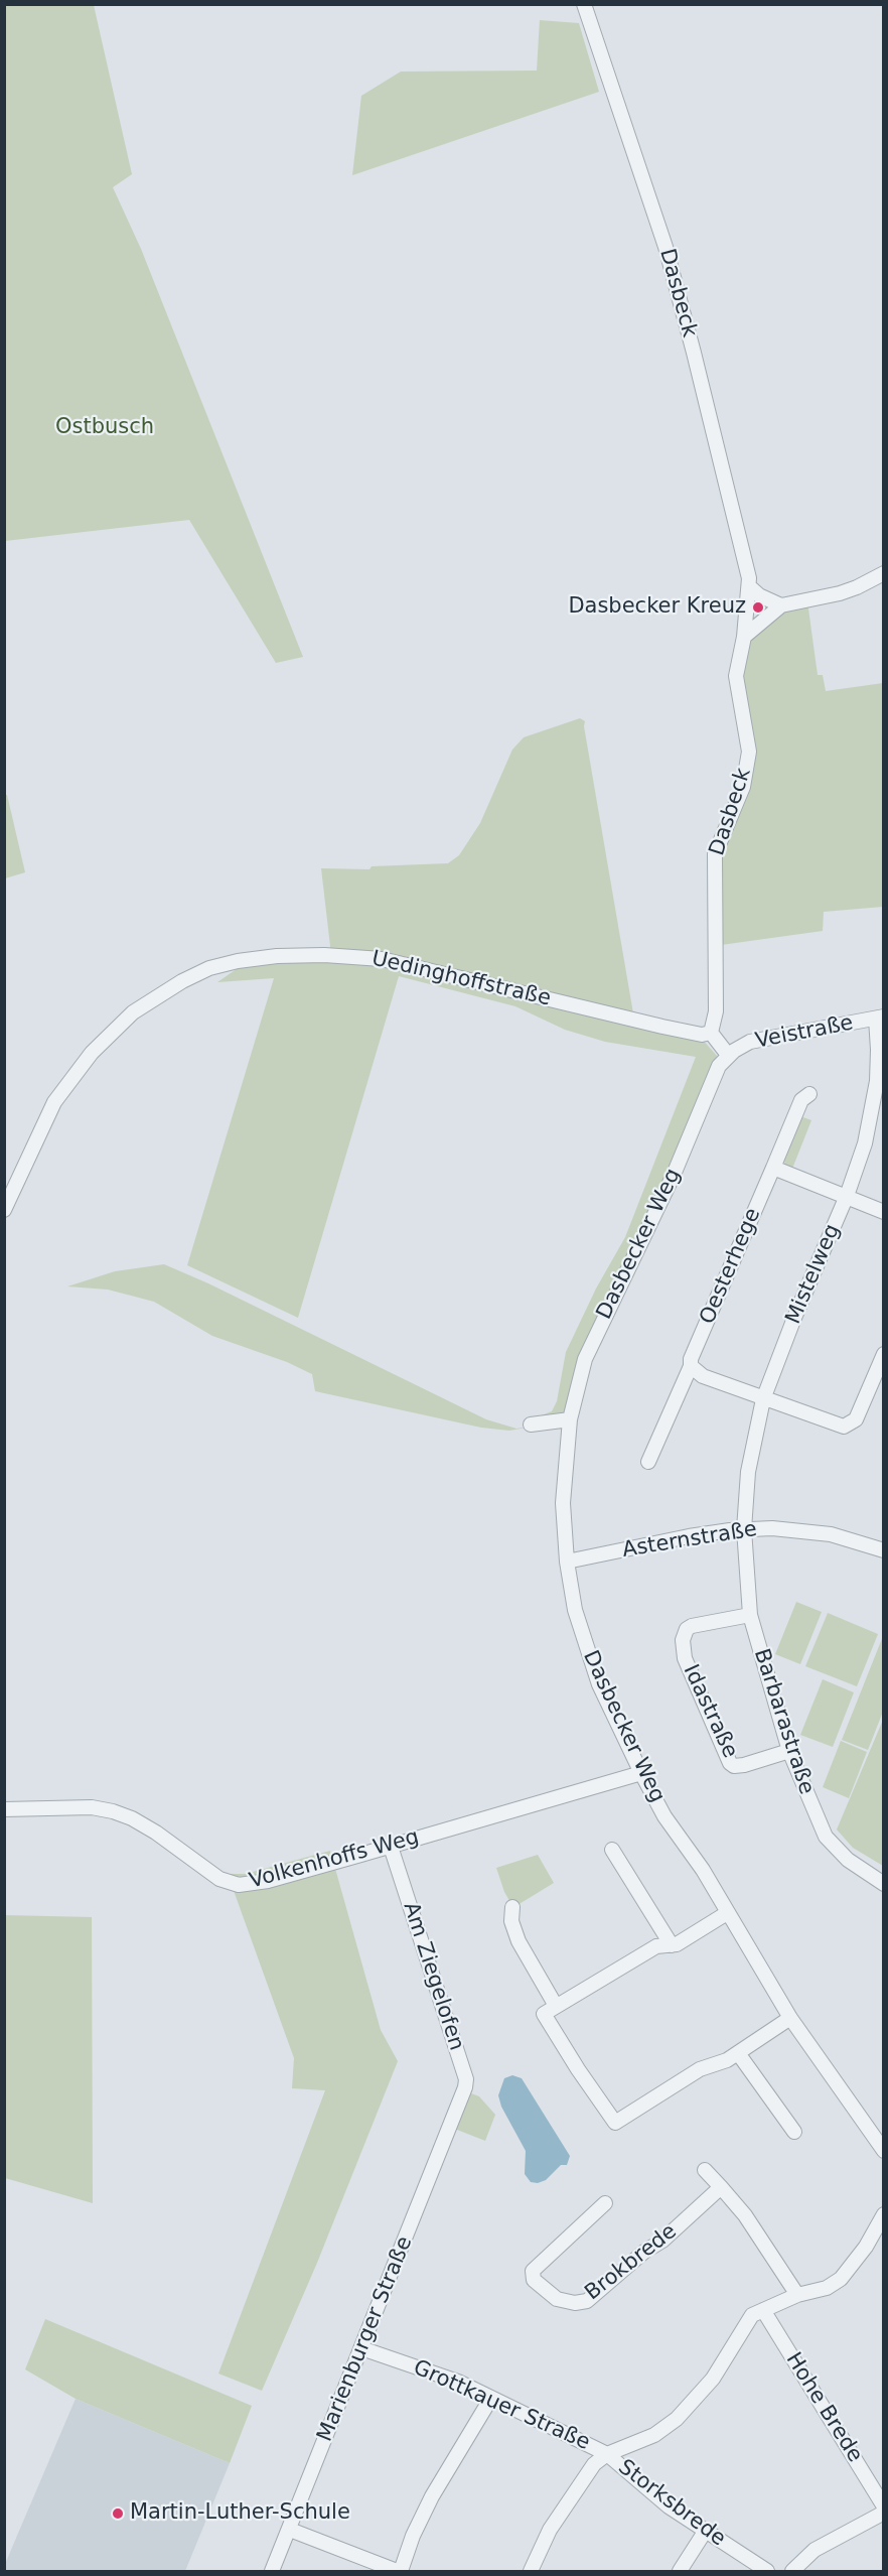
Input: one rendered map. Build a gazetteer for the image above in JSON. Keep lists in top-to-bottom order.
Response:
{
  "streets": {
    "street": [
      "Dasbeck",
      "Uedinghoffstraße",
      "Veistraße",
      "Dasbecker Weg",
      "Oesterhege",
      "Mistelweg",
      "Asternstraße",
      "Idastraße",
      "Barbarastraße",
      "Volkenhoffs Weg",
      "Am Ziegelofen",
      "Brokbrede",
      "Marienburger Straße",
      "Grottkauer Straße",
      "Hohe Brede",
      "Storksbrede"
    ]
  },
  "crossings": [
    ["Dasbeck", "Uedinghoffstraße"],
    ["Veistraße", "Dasbecker Weg"],
    ["Veistraße", "Mistelweg"],
    ["Dasbecker Weg", "Asternstraße"],
    ["Dasbecker Weg", "Volkenhoffs Weg"],
    ["Mistelweg", "Asternstraße"],
    ["Mistelweg", "Barbarastraße"],
    ["Asternstraße", "Barbarastraße"],
    ["Idastraße", "Barbarastraße"],
    ["Volkenhoffs Weg", "Am Ziegelofen"],
    ["Am Ziegelofen", "Marienburger Straße"],
    ["Marienburger Straße", "Grottkauer Straße"],
    ["Grottkauer Straße", "Storksbrede"]
  ],
  "parks": ["Ostbusch"],
  "places": ["Dasbecker Kreuz", "Martin-Luther-Schule"]
}
